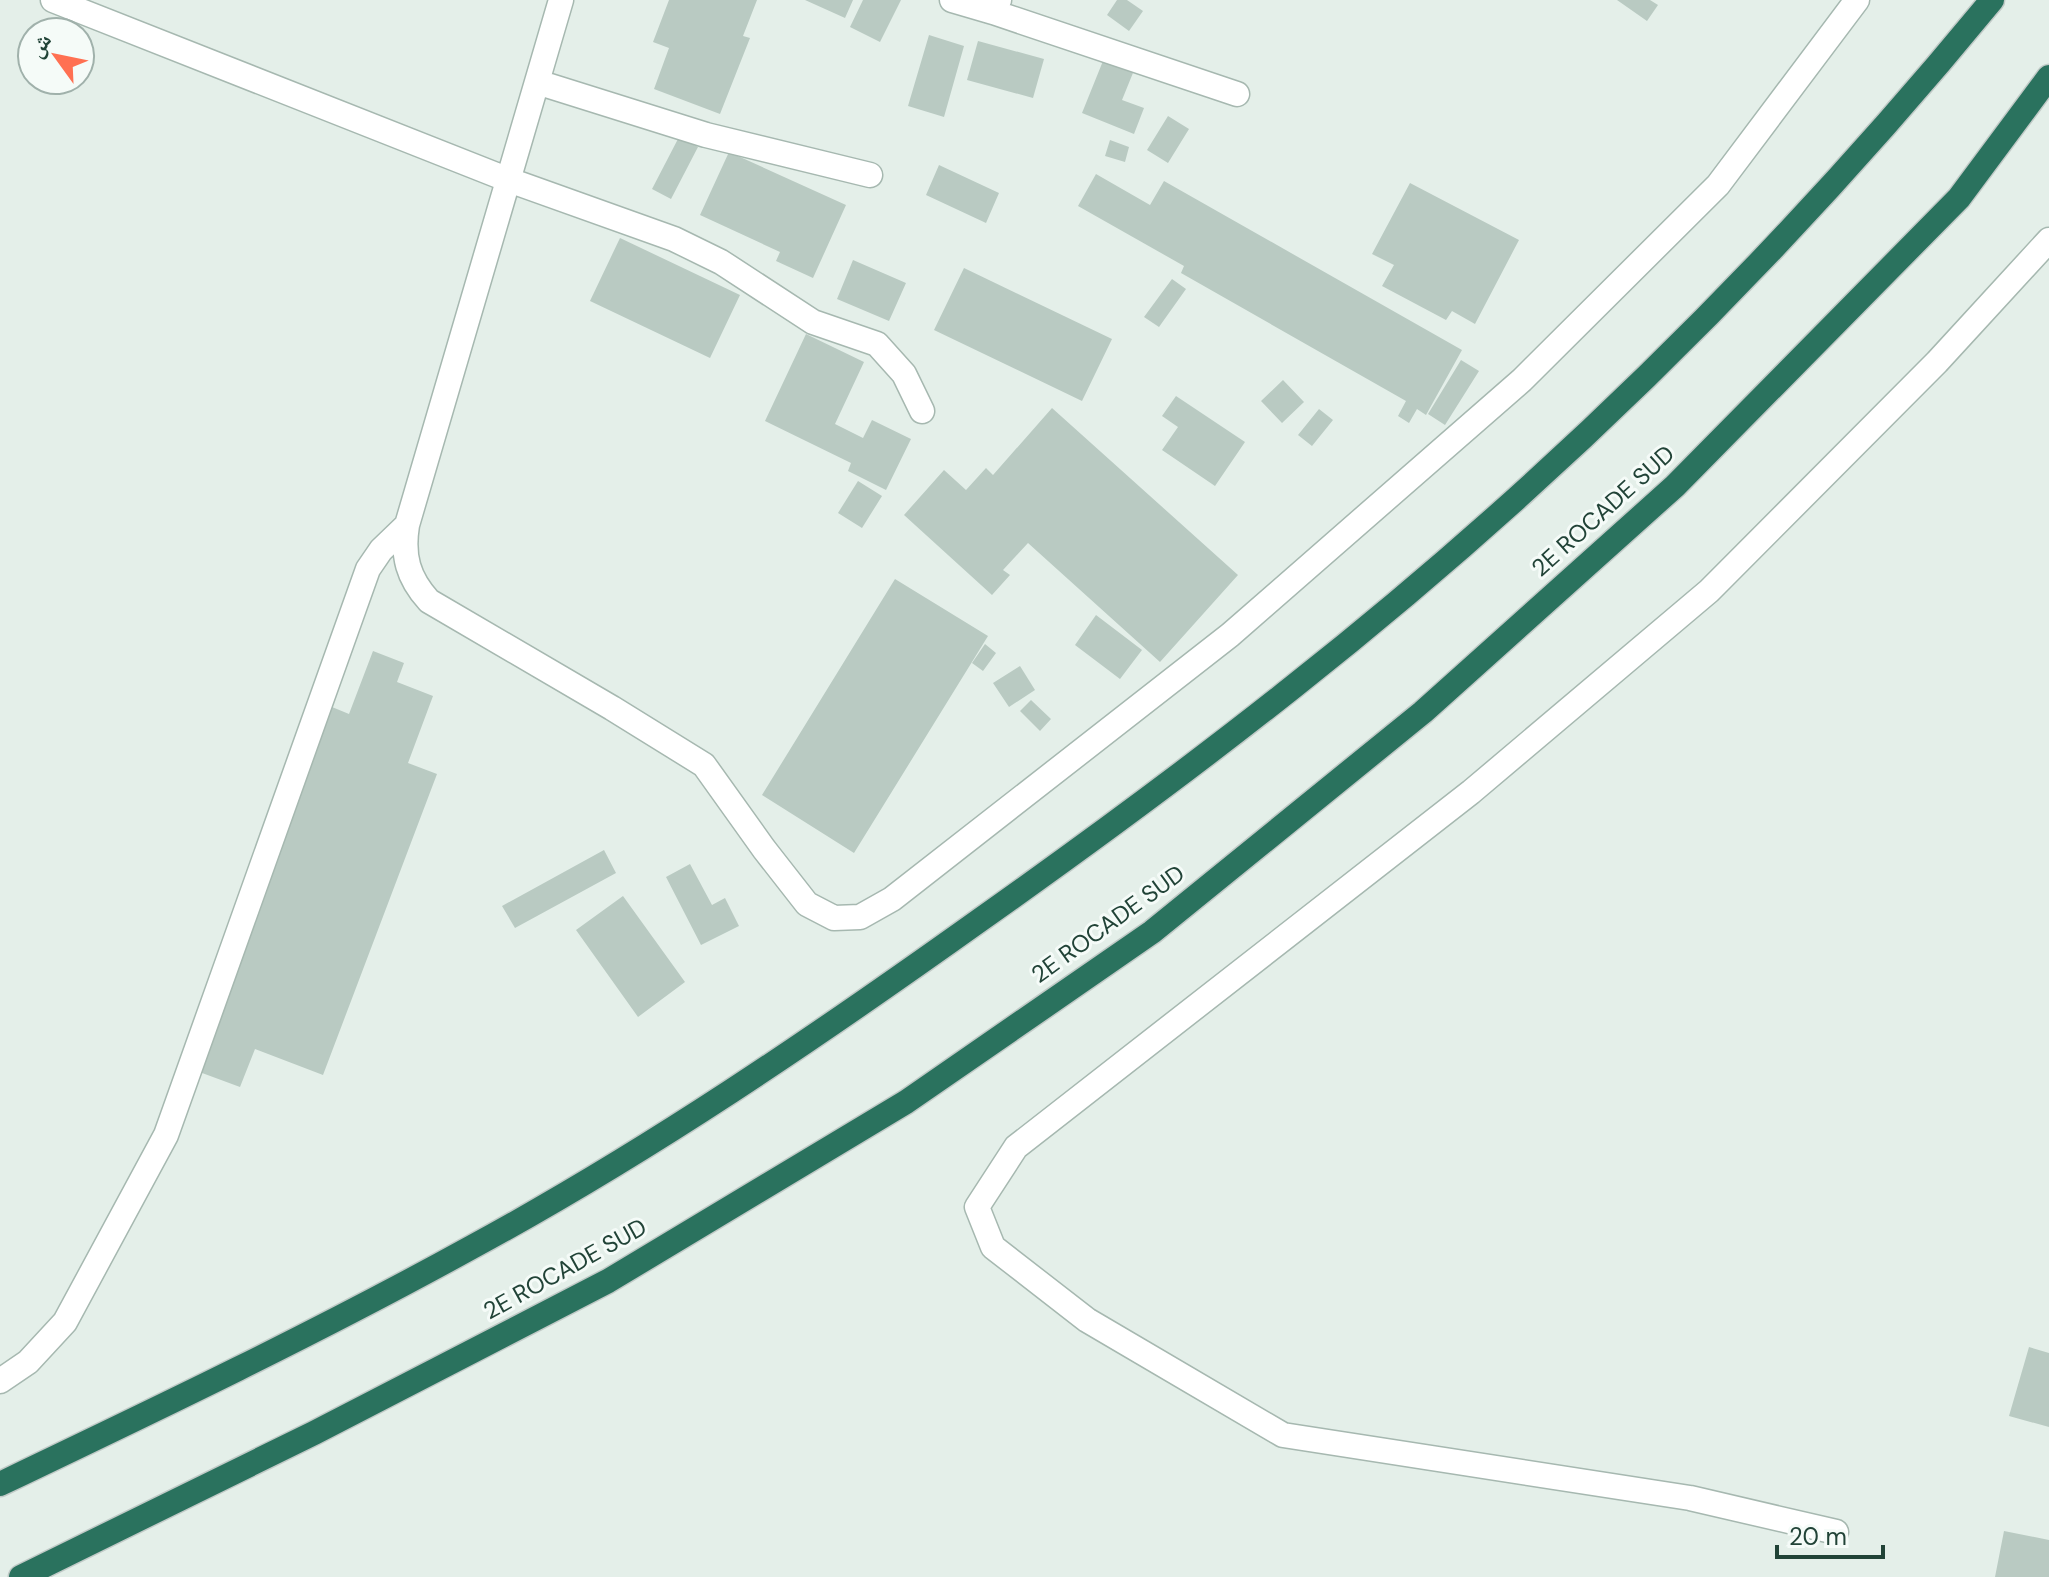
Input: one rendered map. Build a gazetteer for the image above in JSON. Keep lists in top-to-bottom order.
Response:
{
  "streets": {
    "highway": ["2E ROCADE SUD"]
  },
  "scale_bar": "20 m",
  "north": "top left"
}
